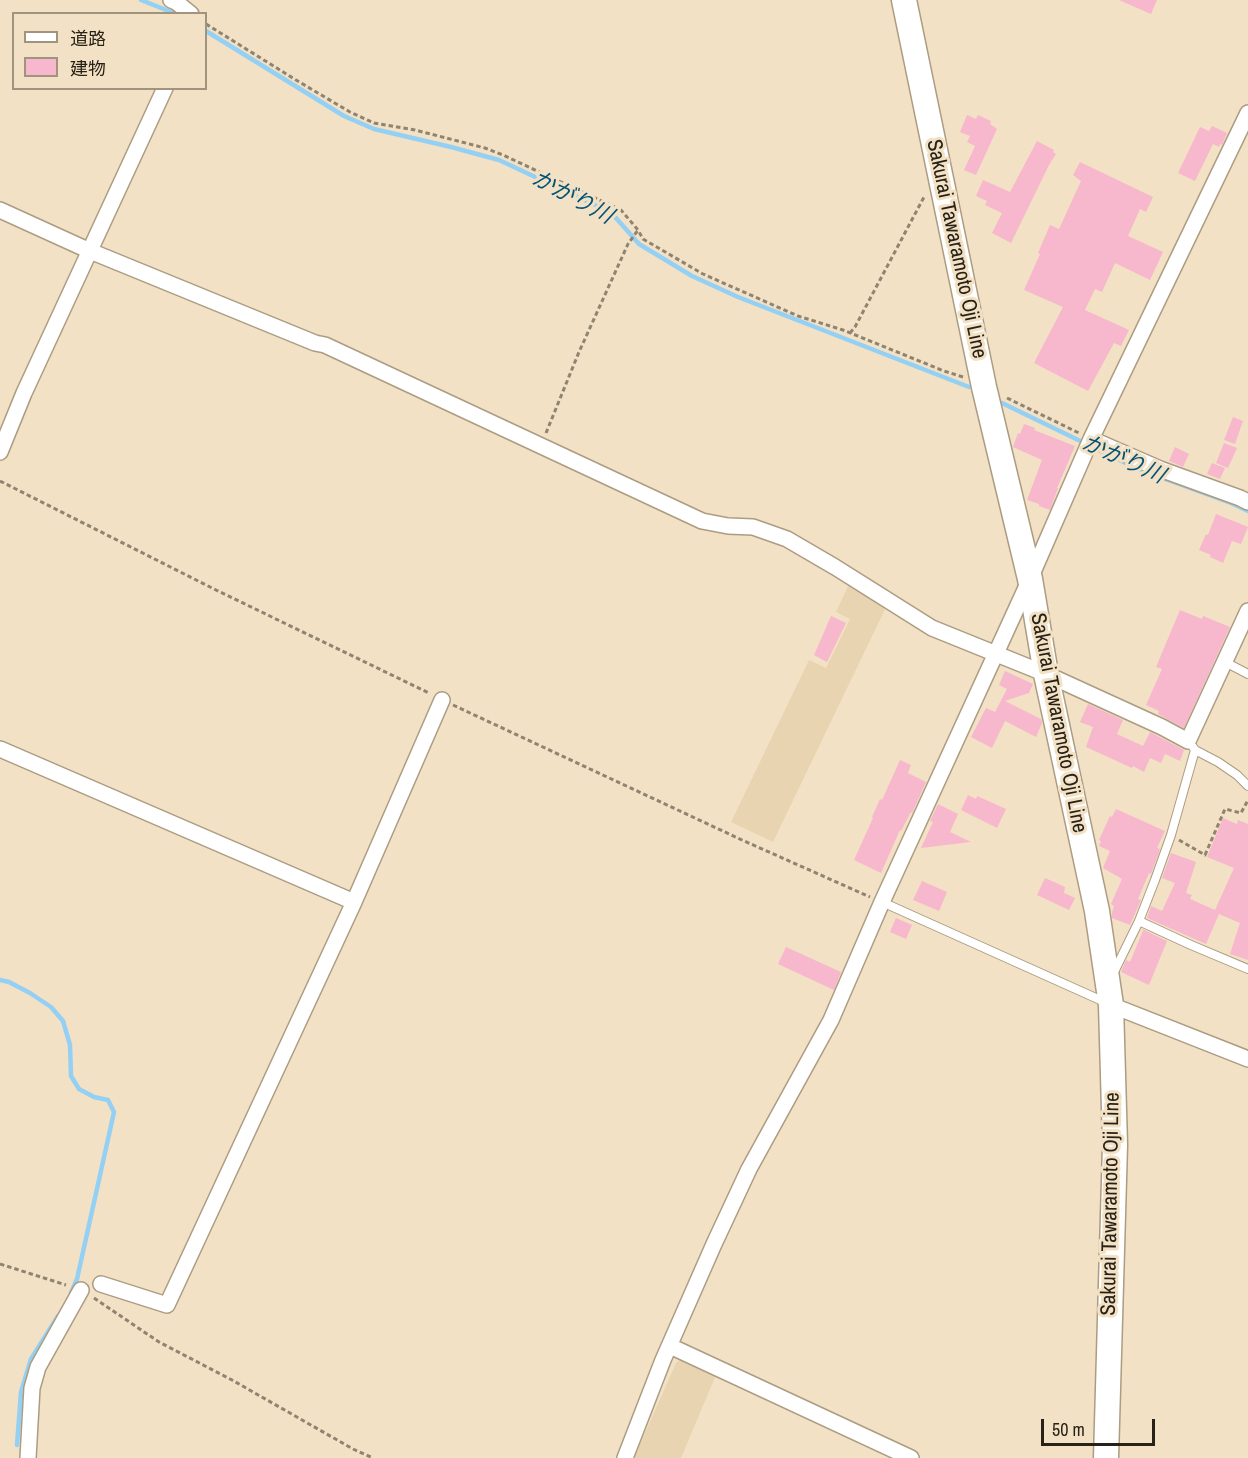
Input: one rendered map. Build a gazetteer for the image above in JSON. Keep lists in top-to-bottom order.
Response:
{
  "streets": {
    "main road": ["Sakurai Tawaramoto Oji Line"]
  },
  "water": ["かがり川"],
  "legend": ["道路", "建物"],
  "scale_bar": "50 m"
}
